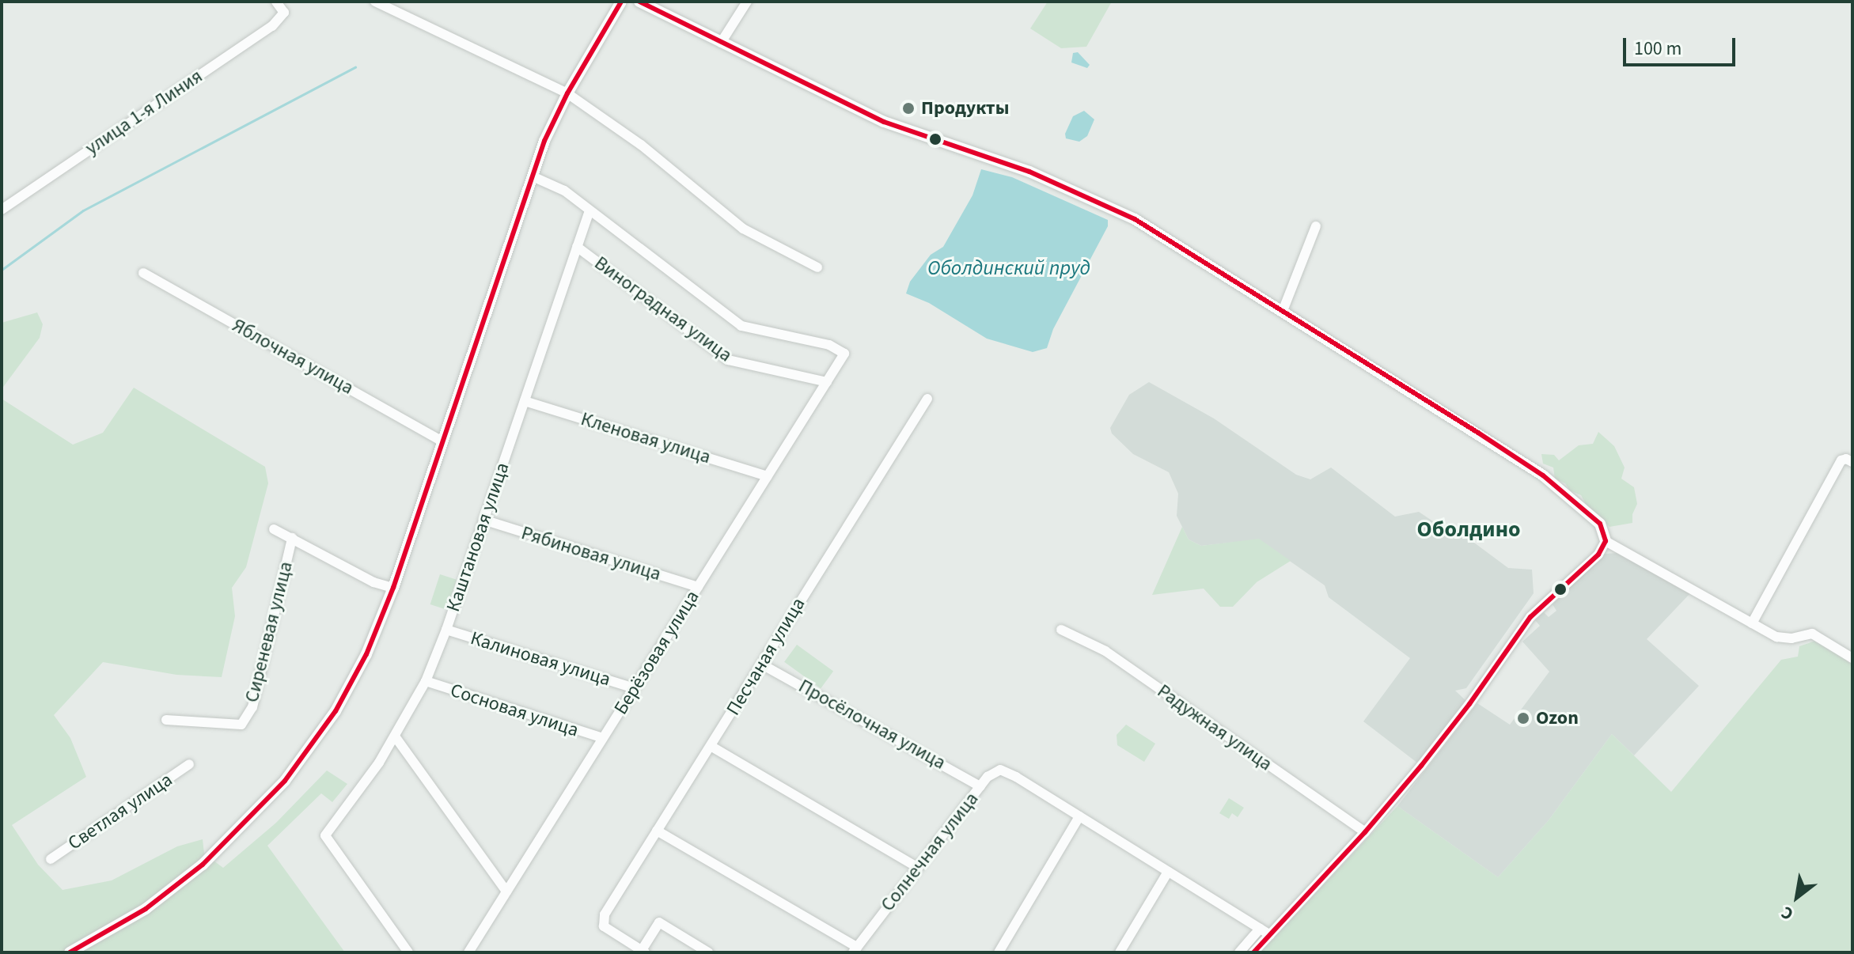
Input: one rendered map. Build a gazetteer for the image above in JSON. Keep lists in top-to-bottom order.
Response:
{
  "streets": {
    "street": [
      "улица 1-я Линия",
      "Виноградная улица",
      "Яблочная улица",
      "Кленовая улица",
      "Каштановая улица",
      "Рябиновая улица",
      "Сиреневая улица",
      "Берёзовая улица",
      "Песчаная улица",
      "Калиновая улица",
      "Сосновая улица",
      "Просёлочная улица",
      "Радужная улица",
      "Светлая улица",
      "Солнечная улица"
    ]
  },
  "crossings": [
    ["Виноградная улица", "Каштановая улица"],
    ["Виноградная улица", "Берёзовая улица"],
    ["Кленовая улица", "Каштановая улица"],
    ["Кленовая улица", "Берёзовая улица"],
    ["Каштановая улица", "Рябиновая улица"],
    ["Каштановая улица", "Берёзовая улица"],
    ["Каштановая улица", "Калиновая улица"],
    ["Каштановая улица", "Сосновая улица"],
    ["Рябиновая улица", "Берёзовая улица"],
    ["Берёзовая улица", "Калиновая улица"],
    ["Берёзовая улица", "Сосновая улица"],
    ["Песчаная улица", "Просёлочная улица"],
    ["Просёлочная улица", "Солнечная улица"]
  ],
  "districts": ["Оболдино"],
  "water": ["Оболдинский пруд"],
  "places": ["Продукты", "Ozon"],
  "scale_bar": "100 m",
  "north": "bottom left"
}
